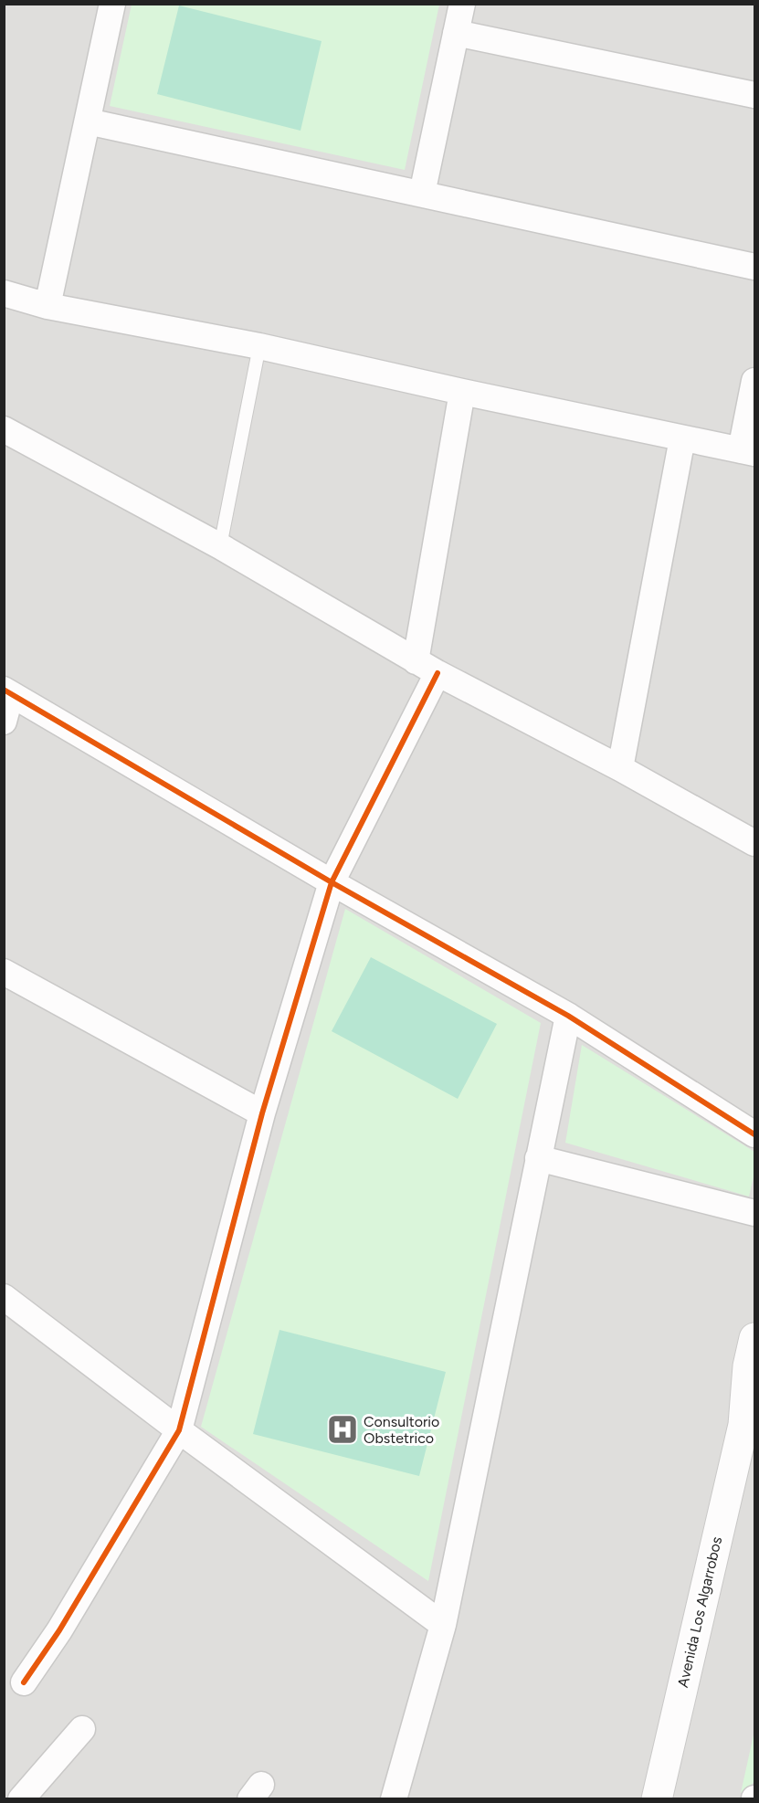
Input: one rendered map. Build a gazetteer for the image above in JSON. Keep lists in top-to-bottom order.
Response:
{
  "streets": {
    "street": ["Avenida Los Algarrobos"]
  },
  "places": {
    "hospital": ["Consultorio Obstetrico"]
  }
}
